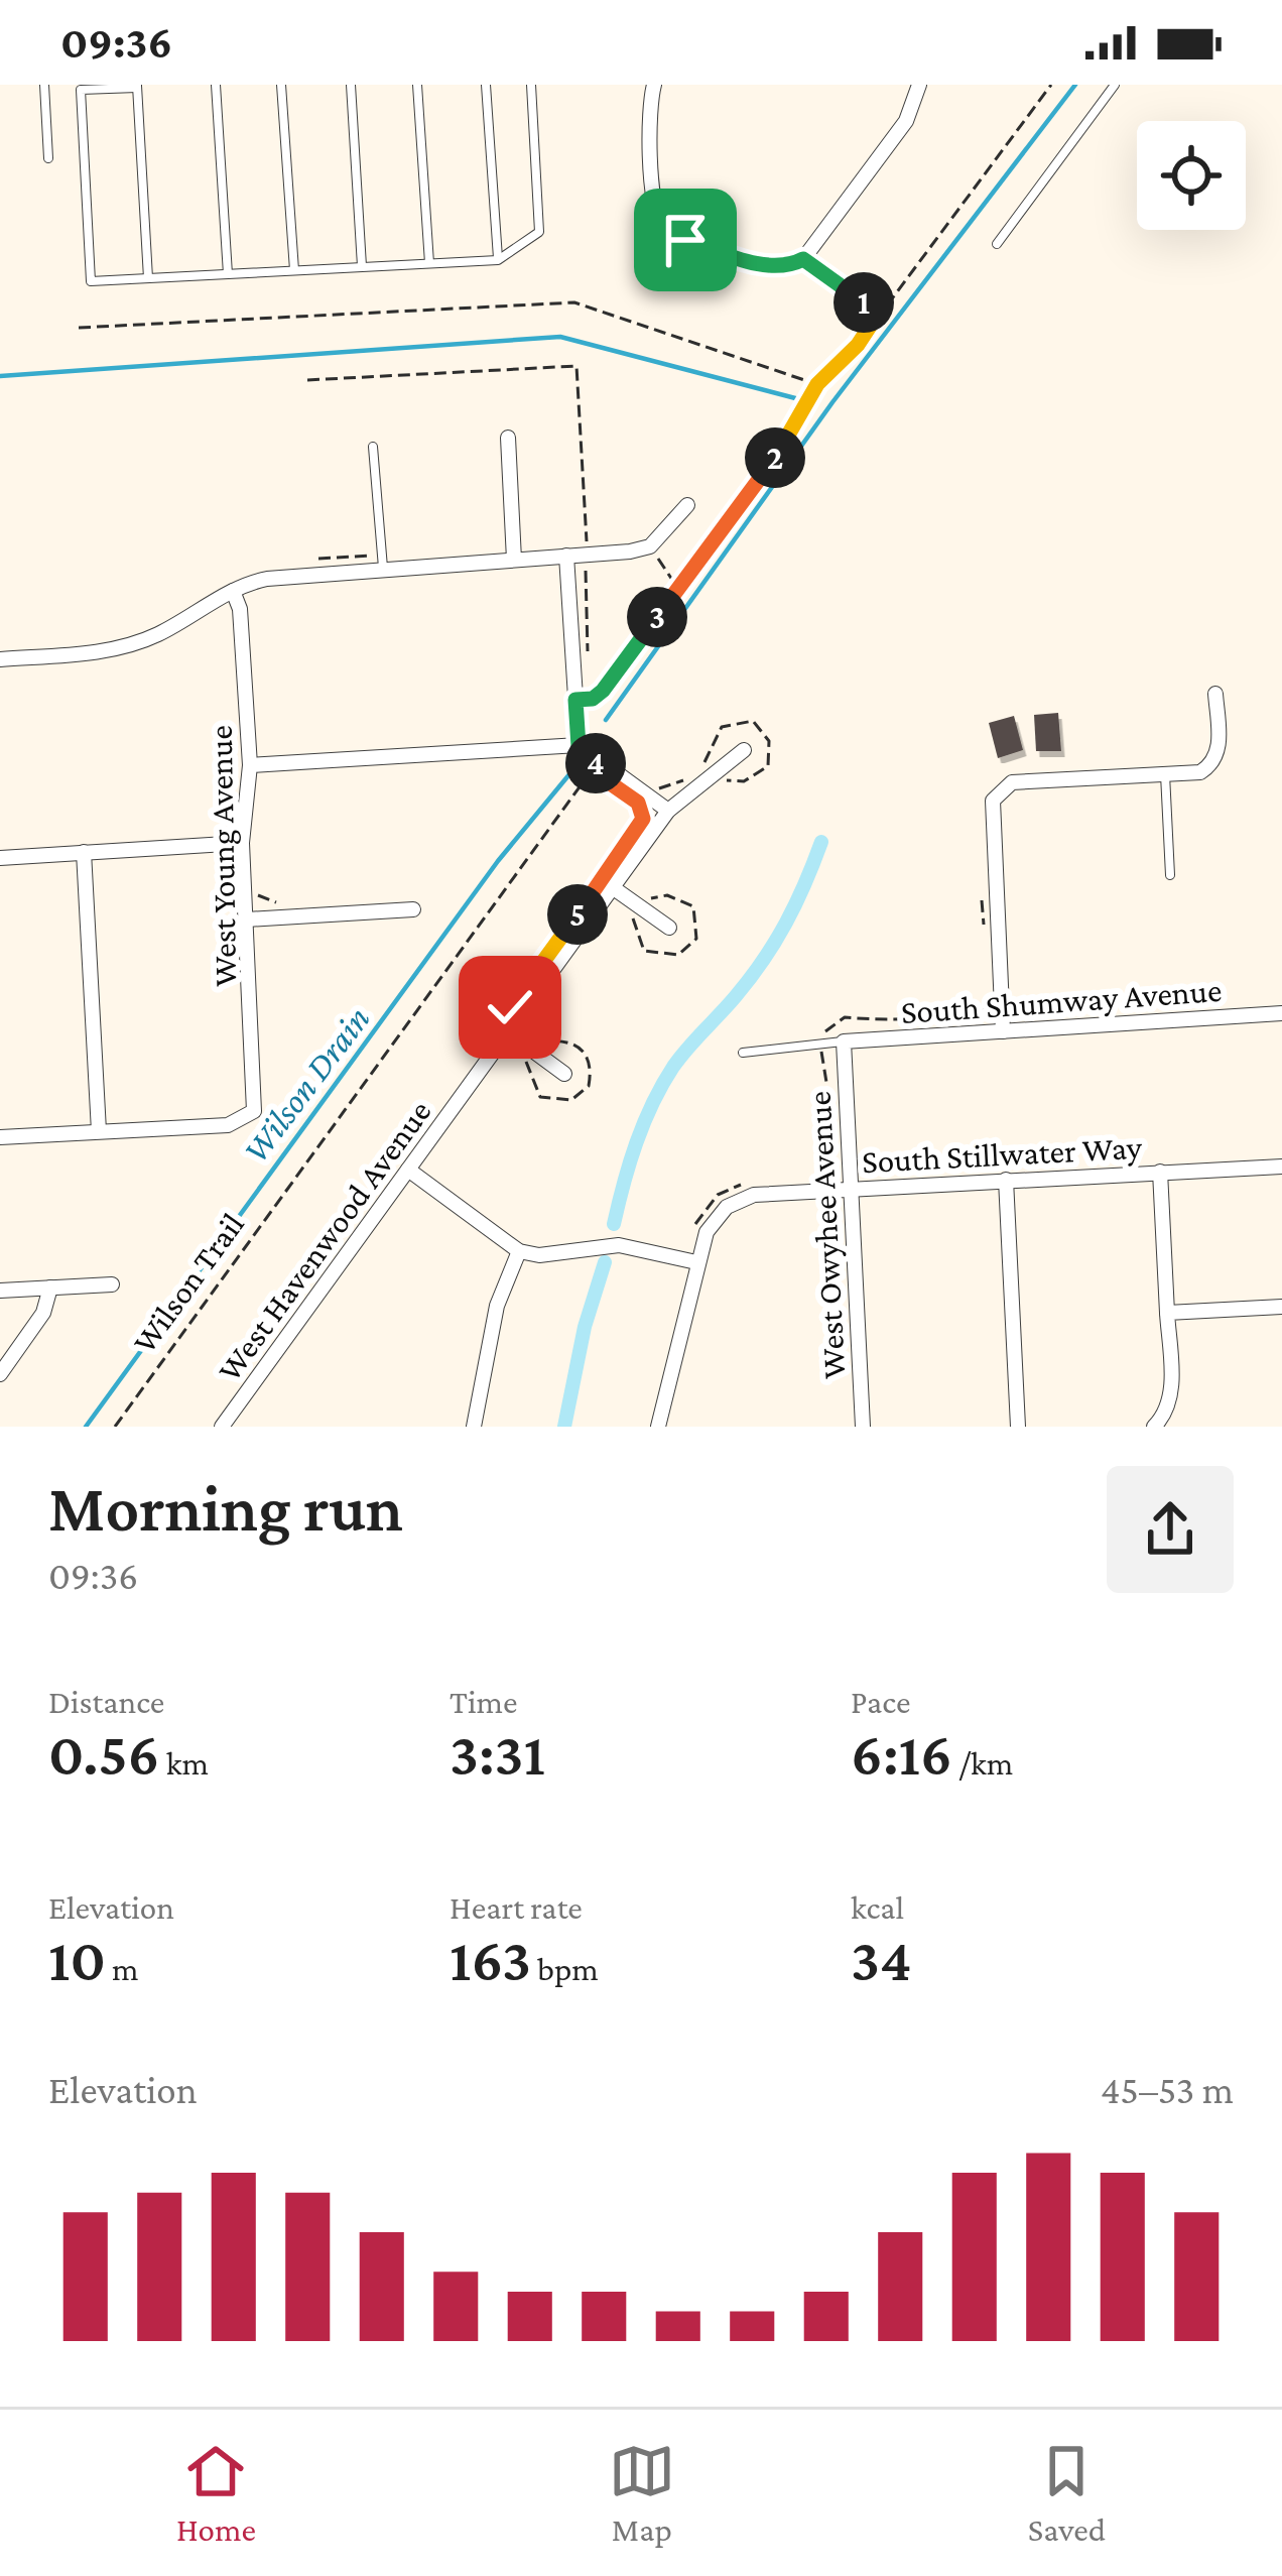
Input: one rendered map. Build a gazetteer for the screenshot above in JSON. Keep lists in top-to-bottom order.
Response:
{
  "streets": {
    "street": [
      "West Young Avenue",
      "South Shumway Avenue",
      "South Stillwater Way",
      "West Owyhee Avenue",
      "West Havenwood Avenue"
    ],
    "path": ["Wilson Trail"]
  },
  "crossings": [
    ["South Shumway Avenue", "West Owyhee Avenue"],
    ["South Stillwater Way", "West Owyhee Avenue"]
  ],
  "water": ["Wilson Drain"],
  "page": {
    "status": "09:36",
    "pins": [
      "1",
      "2",
      "3",
      "4",
      "5"
    ],
    "heading": ["Morning run", "09:36"],
    "stats": [
      ["Distance", "0.56 km"],
      ["Time", "3:31"],
      ["Pace", "6:16 /km"],
      ["Elevation", "10 m"],
      ["Heart rate", "163 bpm"],
      ["kcal", "34"]
    ],
    "chart": ["Elevation", "45–53 m"],
    "tabs": ["Home", "Map", "Saved"]
  }
}
